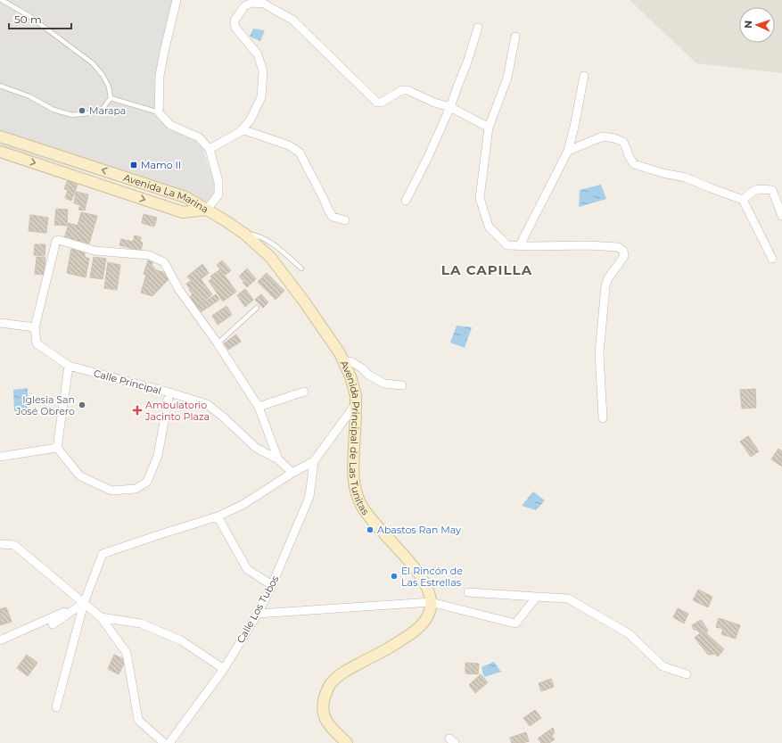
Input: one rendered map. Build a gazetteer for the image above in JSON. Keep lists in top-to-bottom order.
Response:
{
  "streets": {
    "main road": ["Avenida La Marina", "Avenida Principal de Las Tunitas"],
    "street": ["Calle Principal", "Calle Los Tubos"]
  },
  "crossings": [
    ["Avenida La Marina", "Avenida Principal de Las Tunitas"]
  ],
  "districts": ["LA CAPILLA"],
  "places": {
    "other": [
      "Marapa",
      "Iglesia San José Obrero",
      "Abastos Ran May",
      "El Rincón de Las Estrellas"
    ],
    "transit": ["Mamo II"],
    "health": ["Ambulatorio Jacinto Plaza"]
  },
  "scale_bar": "50 m",
  "north": "left"
}
